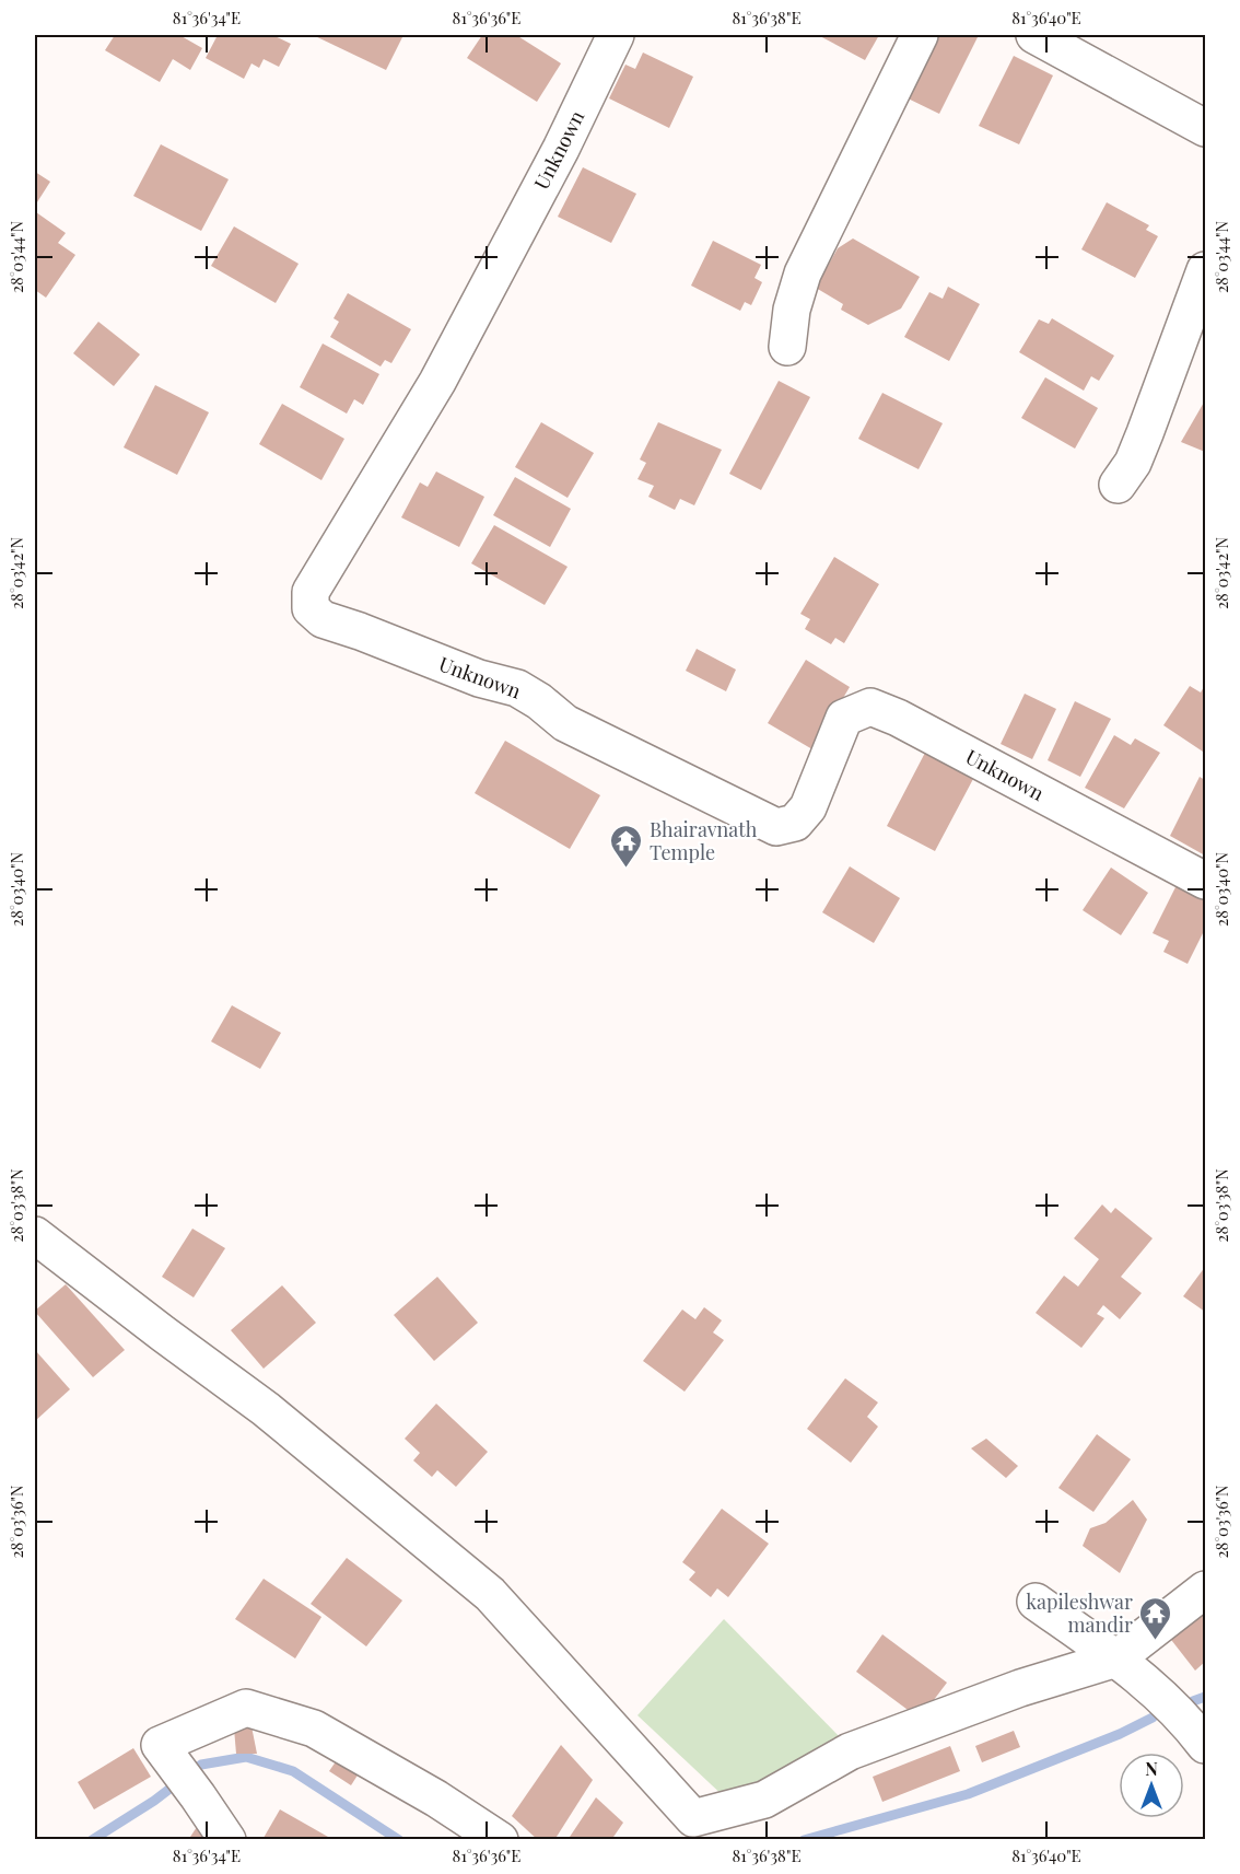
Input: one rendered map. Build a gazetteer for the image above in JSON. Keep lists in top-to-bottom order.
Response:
{
  "streets": {
    "street": ["Unknown"]
  },
  "places": {
    "temple": ["Bhairavnath Temple", "kapileshwar mandir"]
  },
  "north": "top",
  "coordinates": [
    "81°36'34\"E",
    "81°36'36\"E",
    "81°36'38\"E",
    "81°36'40\"E",
    "28°03'44\"N",
    "28°03'42\"N",
    "28°03'40\"N",
    "28°03'38\"N",
    "28°03'36\"N"
  ]
}
